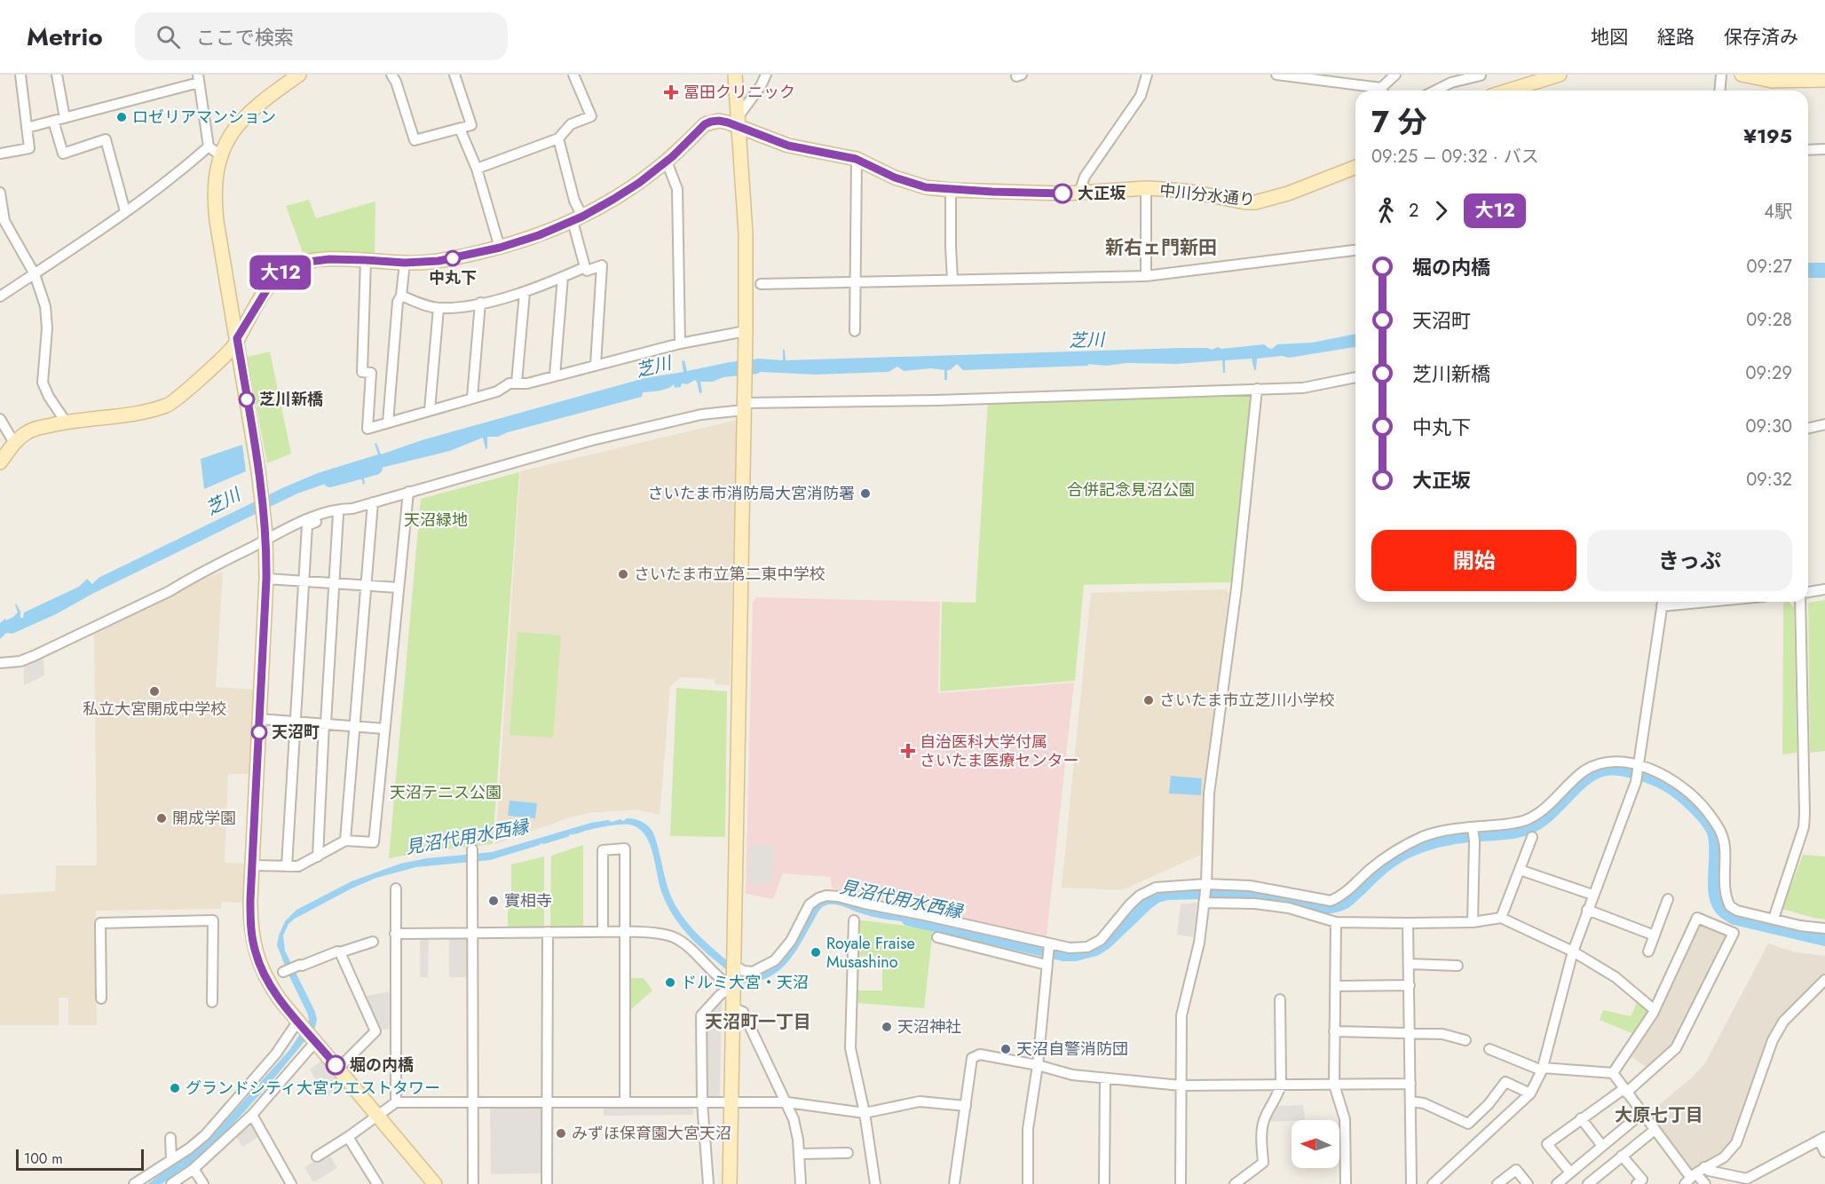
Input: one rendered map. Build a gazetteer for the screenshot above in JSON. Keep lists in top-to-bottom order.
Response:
{
  "streets": {
    "street": ["中川分水通り"]
  },
  "districts": ["新右ェ門新田", "天沼町一丁目", "大原七丁目"],
  "water": ["芝川", "見沼代用水西縁"],
  "parks": ["合併記念見沼公園", "天沼緑地", "天沼テニス公園"],
  "places": {
    "health": ["冨田クリニック", "自治医科大学付属 さいたま医療センター"],
    "other": [
      "ロゼリアマンション",
      "大正坂",
      "中丸下",
      "芝川新橋",
      "さいたま市消防局大宮消防署",
      "さいたま市立第二東中学校",
      "私立大宮開成中学校",
      "さいたま市立芝川小学校",
      "天沼町",
      "開成学園",
      "實相寺",
      "Royale Fraise Musashino",
      "ドルミ大宮・天沼",
      "天沼神社",
      "天沼自警消防団",
      "堀の内橋",
      "グランドシティ大宮ウエストタワー",
      "みずほ保育園大宮天沼"
    ]
  },
  "lines": ["bus line 大12"],
  "scale_bar": "100 m",
  "north": "left",
  "page": {
    "header": "Metrio",
    "search": "ここで検索",
    "nav": ["地図", "経路", "保存済み"],
    "on_map": "大12",
    "heading": ["7 分", "09:25 – 09:32 · バス", "¥195"],
    "legs": ["2", "大12", "4駅"],
    "list": [
      {
        "name": "堀の内橋",
        "value": "09:27"
      },
      {
        "name": "天沼町",
        "value": "09:28"
      },
      {
        "name": "芝川新橋",
        "value": "09:29"
      },
      {
        "name": "中丸下",
        "value": "09:30"
      },
      {
        "name": "大正坂",
        "value": "09:32"
      }
    ],
    "buttons": ["開始", "きっぷ"],
    "scale": "100 m"
  }
}
